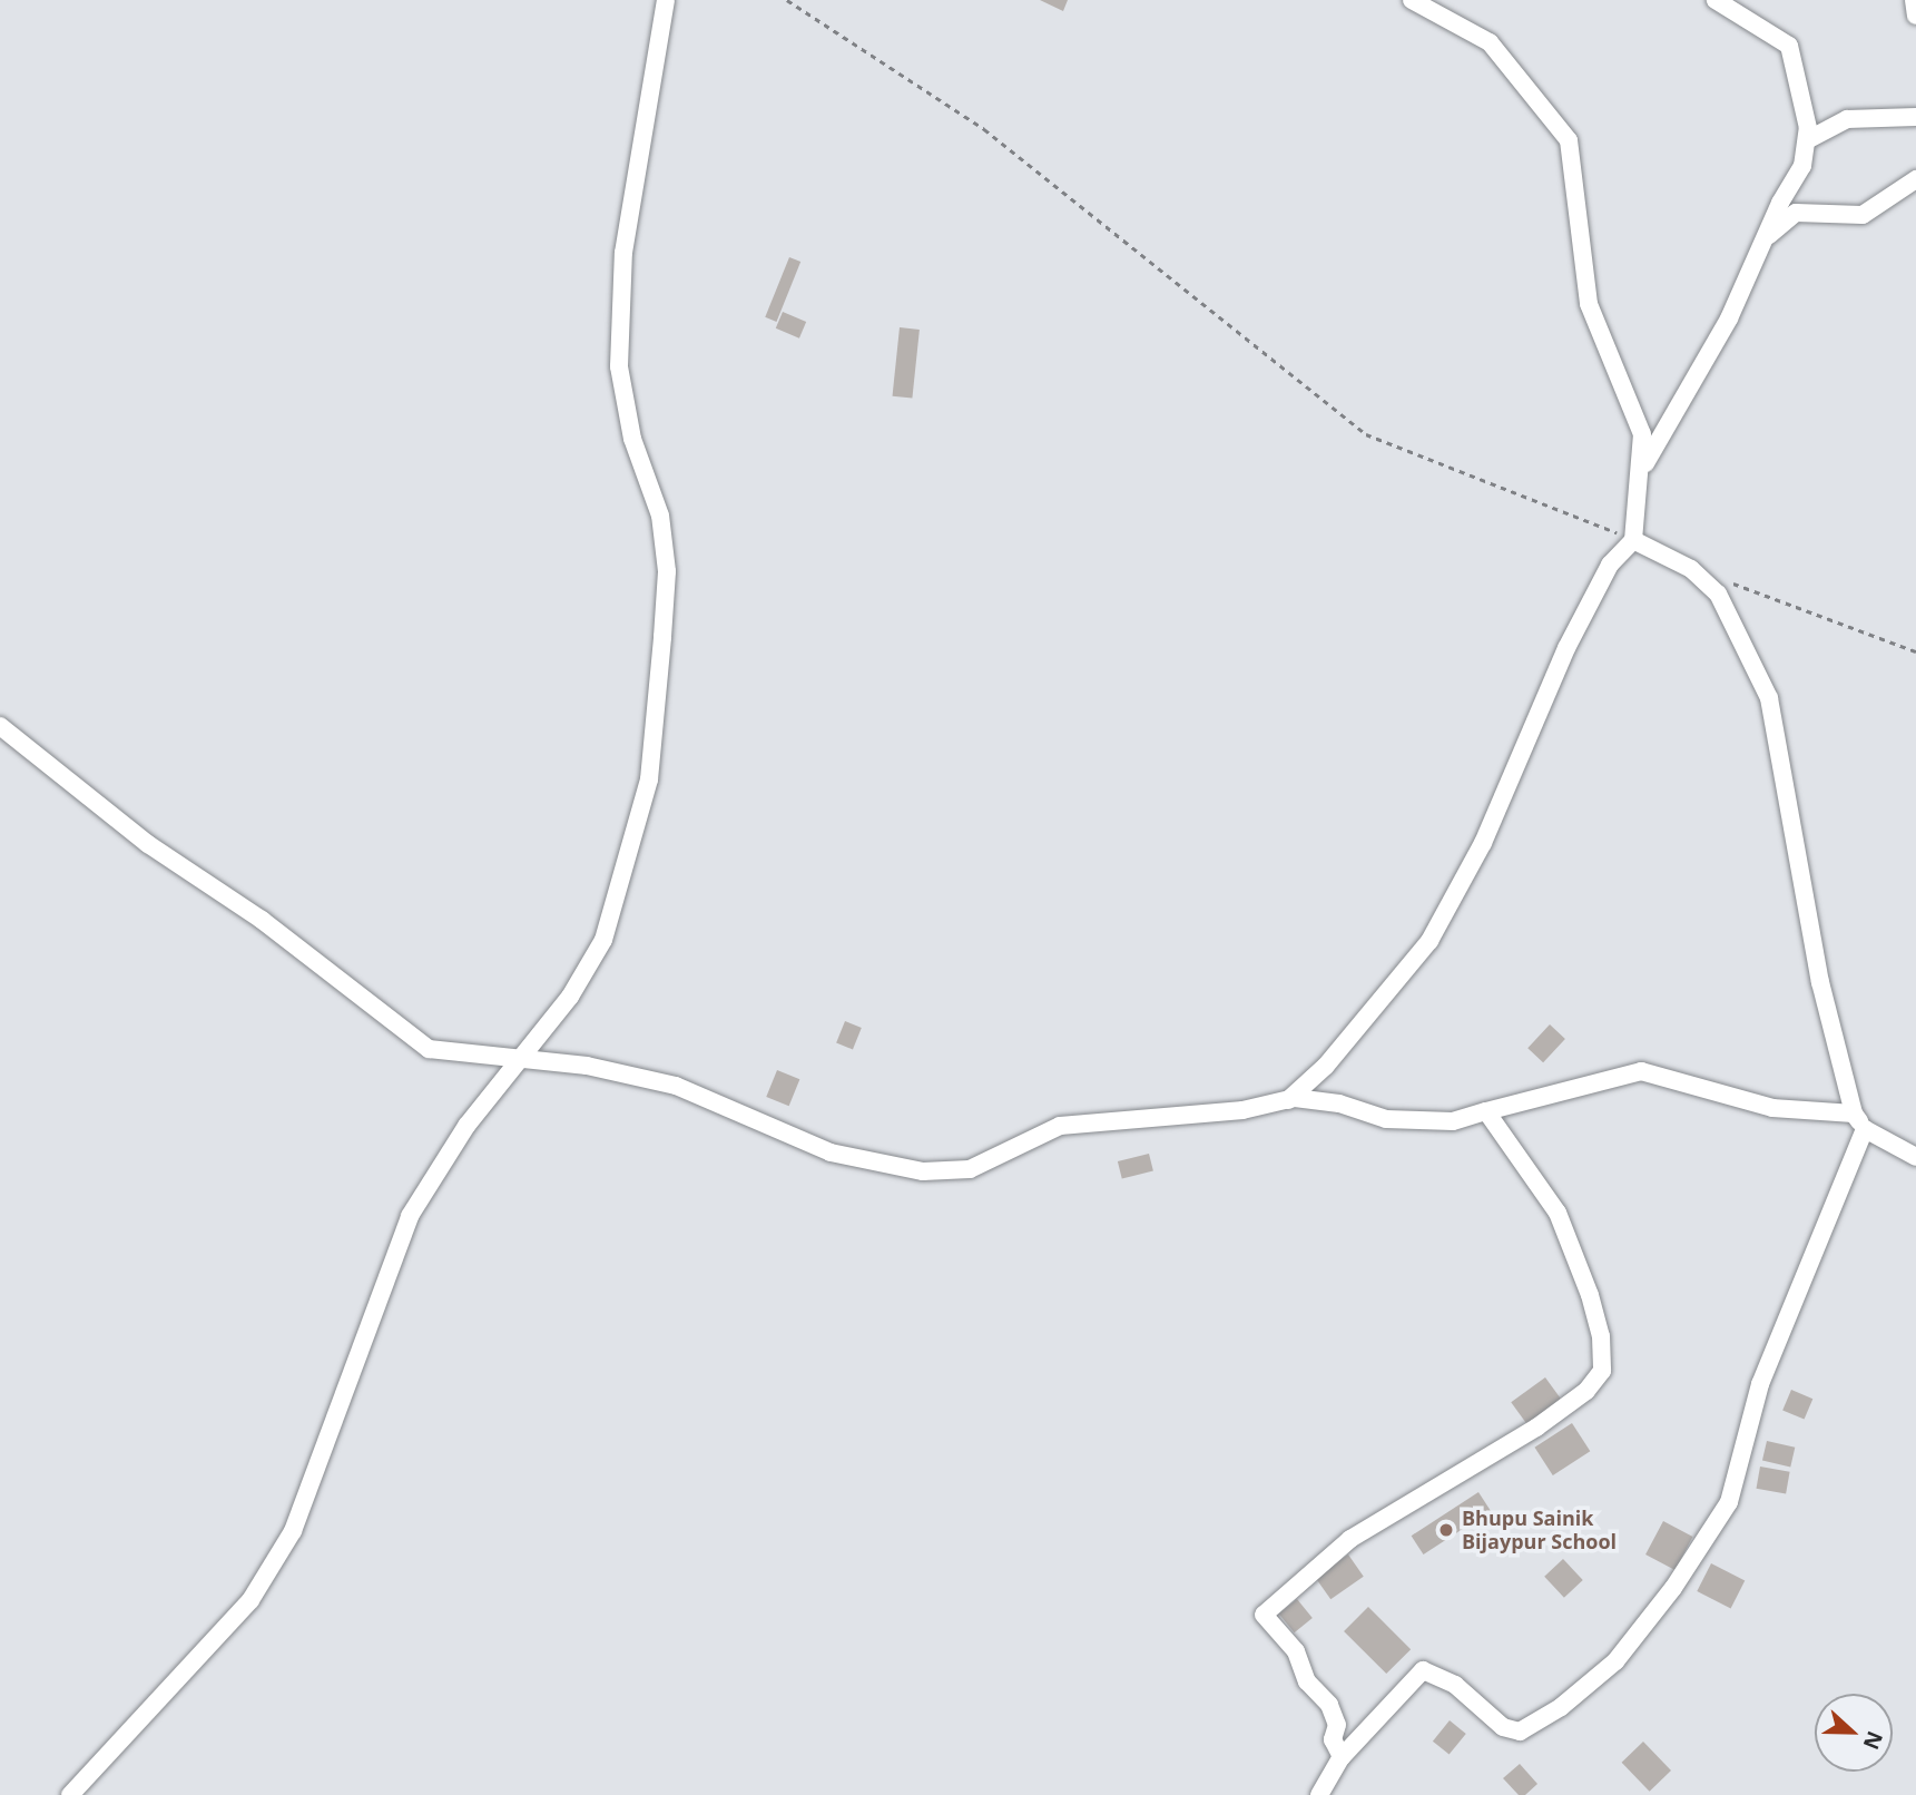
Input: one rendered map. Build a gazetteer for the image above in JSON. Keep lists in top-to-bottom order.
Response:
{
  "places": ["Bhupu Sainik Bijaypur School"],
  "north": "right"
}
